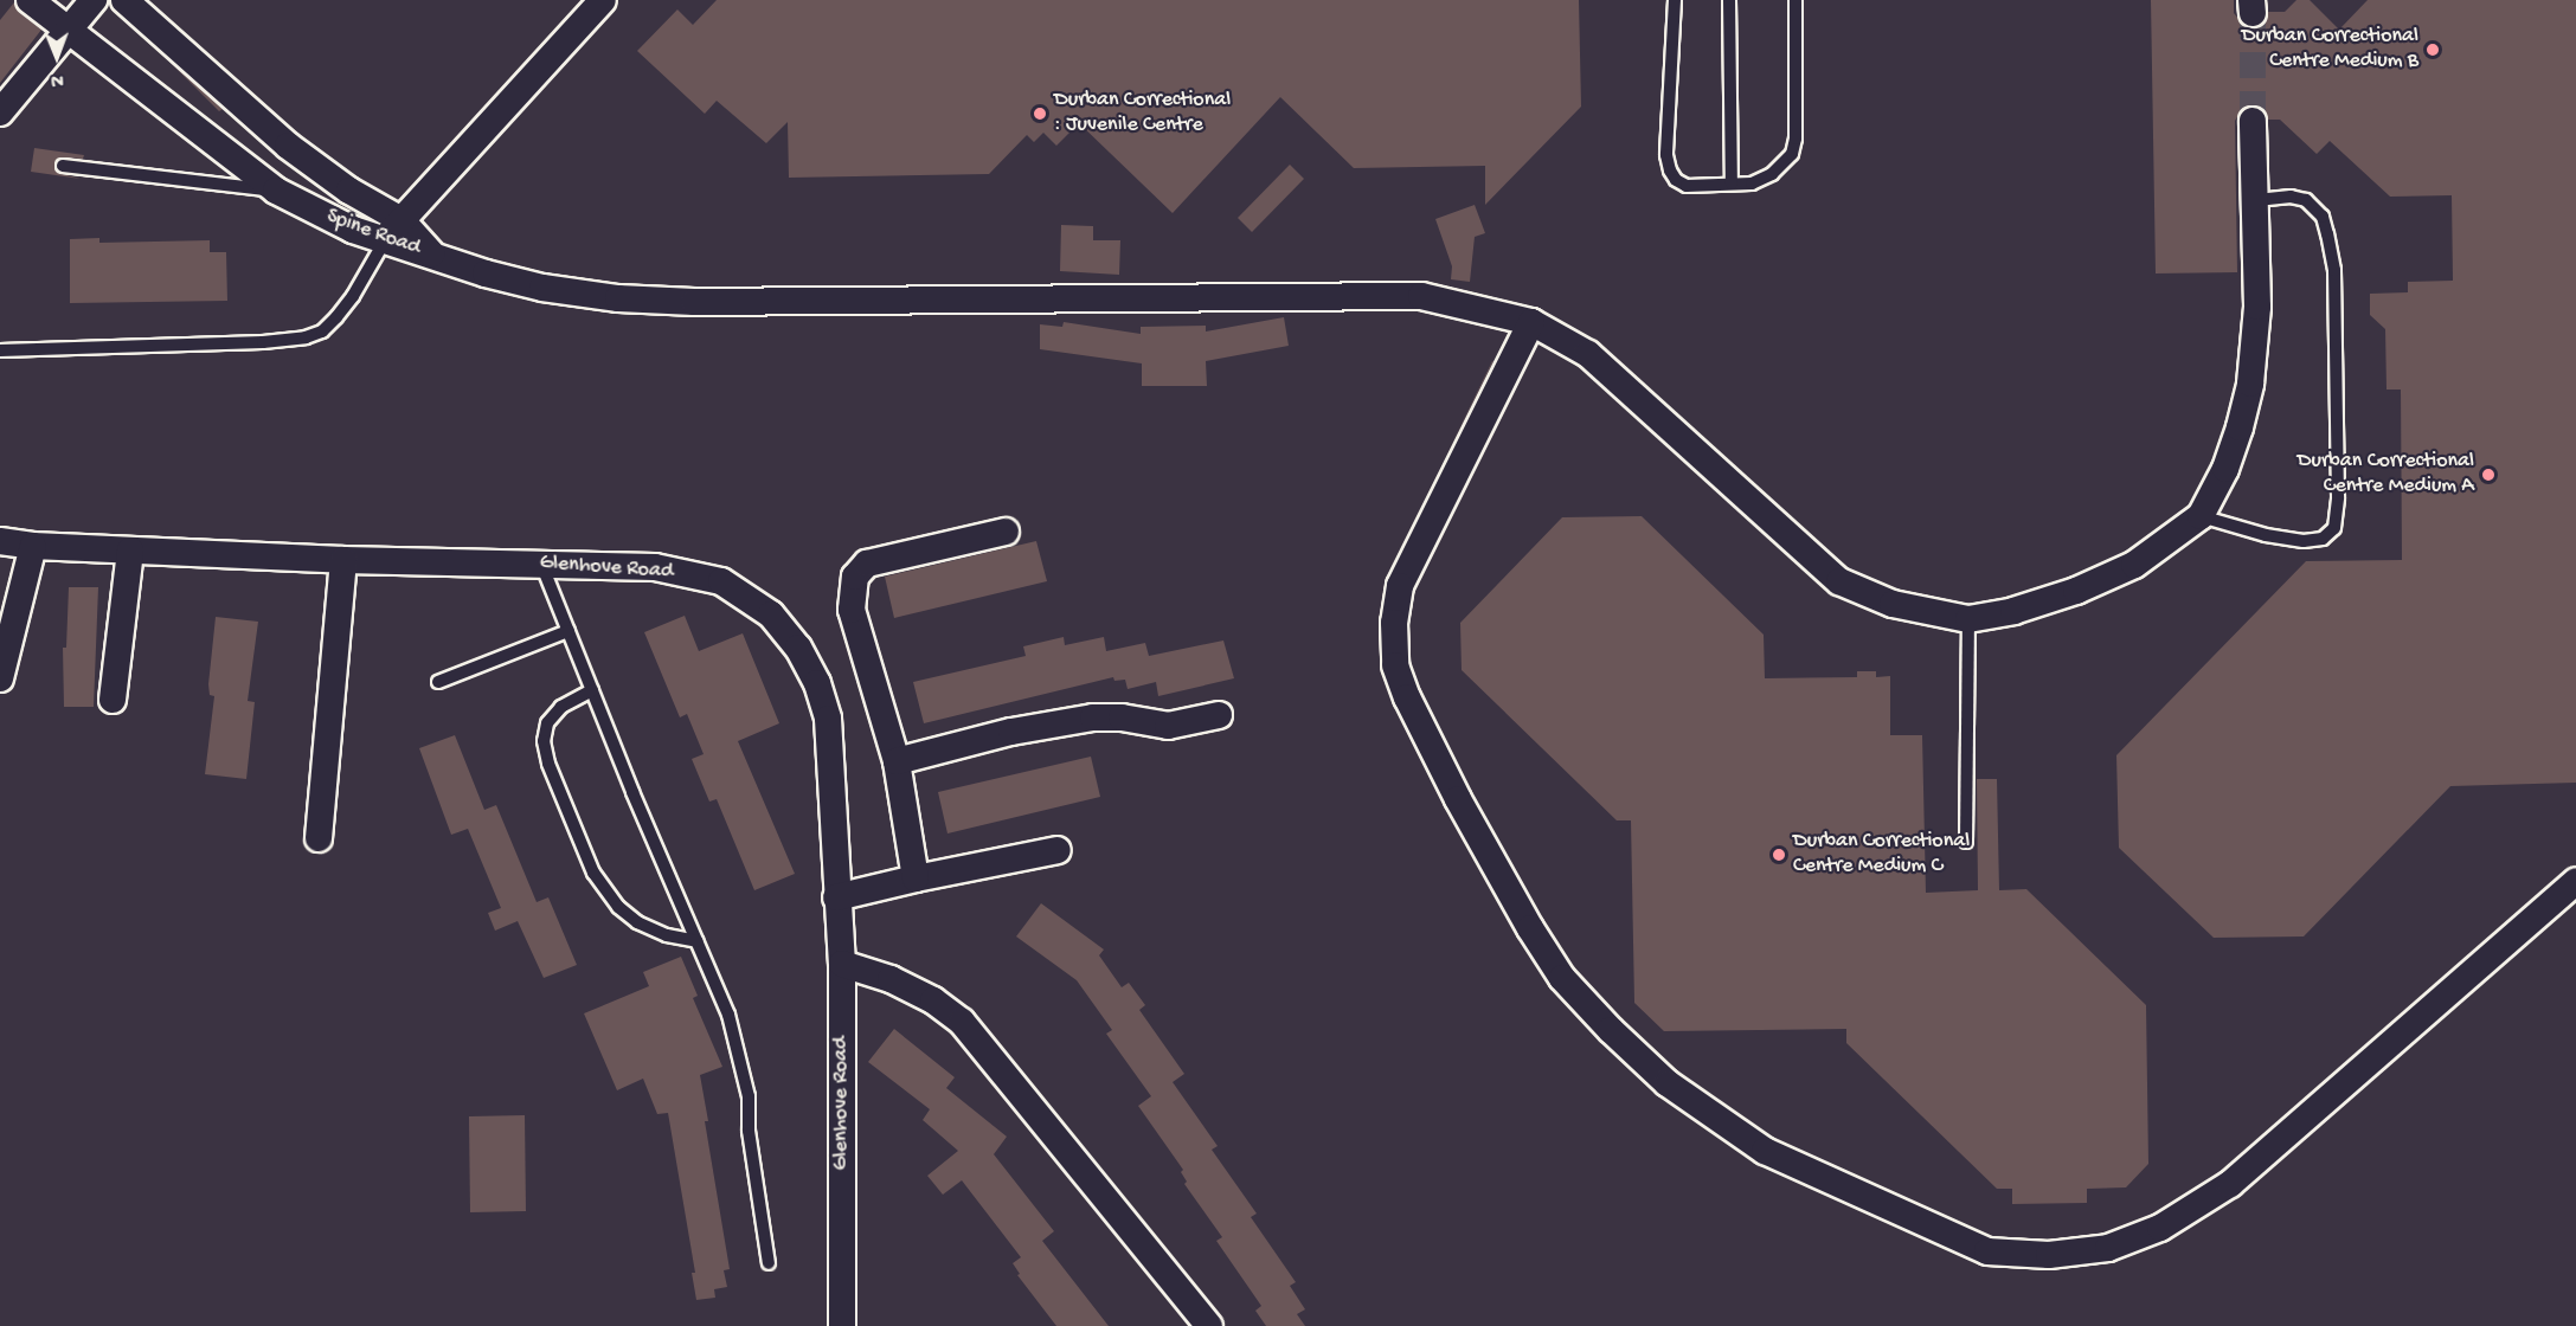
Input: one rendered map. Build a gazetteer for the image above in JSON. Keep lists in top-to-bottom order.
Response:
{
  "streets": {
    "street": ["Spine Road", "Glenhove Road"]
  },
  "places": [
    "Durban Correctional Centre Medium B",
    "Durban Correctional : Juvenile Centre",
    "Durban Correctional Centre Medium A",
    "Durban Correctional Centre Medium C"
  ],
  "north": "bottom"
}
